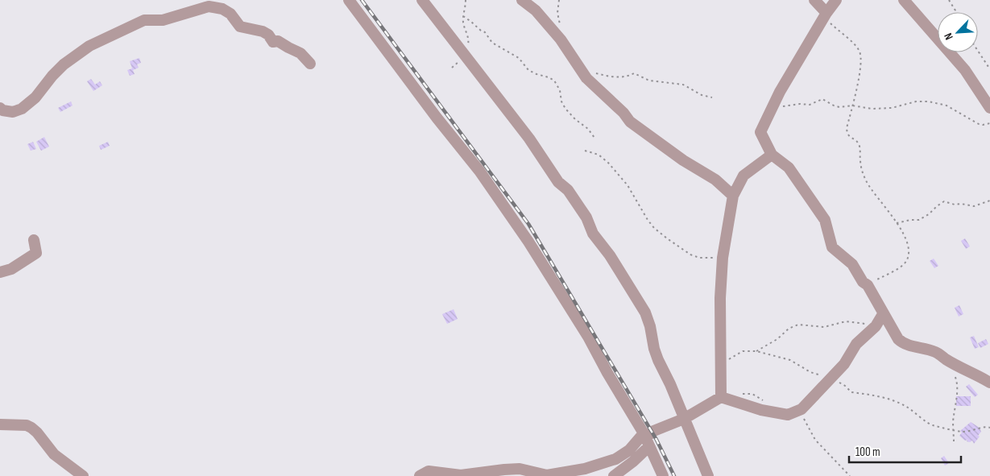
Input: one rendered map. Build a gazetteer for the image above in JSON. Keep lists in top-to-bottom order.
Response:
{
  "scale_bar": "100 m",
  "north": "bottom left"
}
